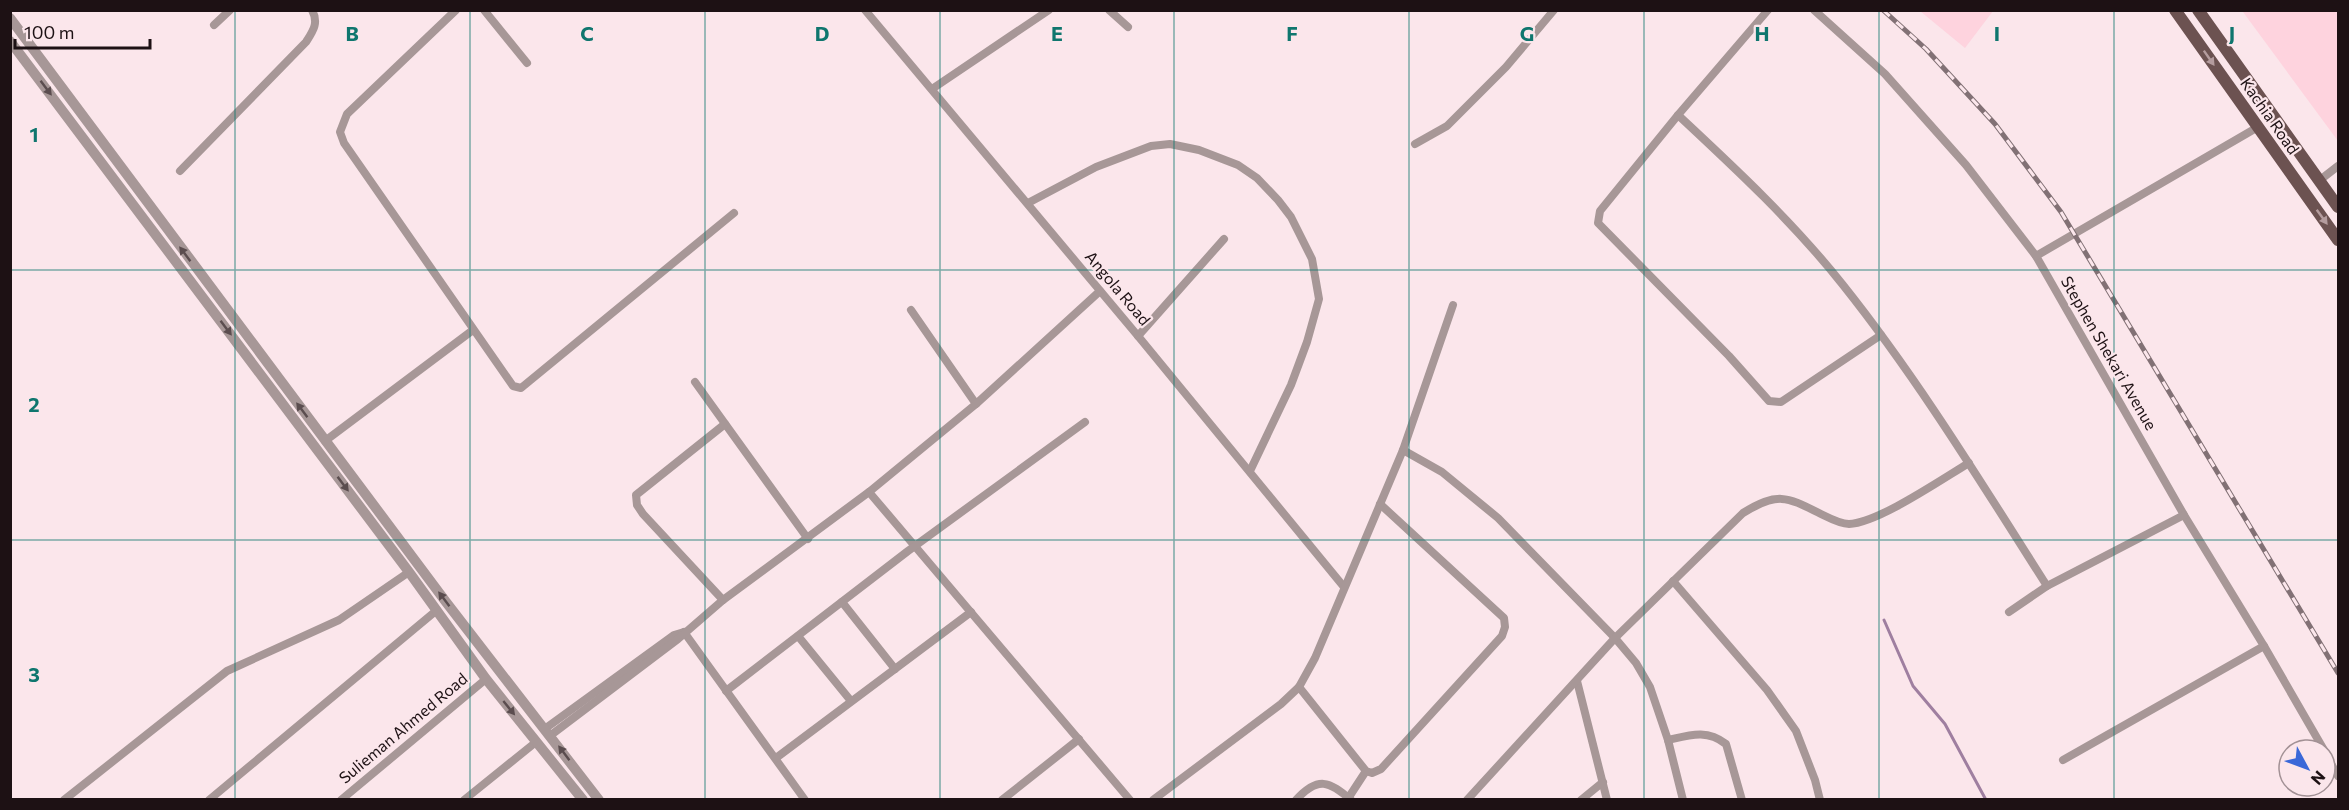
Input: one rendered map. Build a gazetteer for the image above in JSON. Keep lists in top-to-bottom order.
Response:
{
  "streets": {
    "main road": ["Kachia Road"],
    "street": ["Angola Road", "Stephen Shekari Avenue", "Sulieman Ahmed Road"]
  },
  "scale_bar": "100 m",
  "north": "bottom right",
  "grid": {
    "columns": [
      "B",
      "C",
      "D",
      "E",
      "F",
      "G",
      "H",
      "I",
      "J"
    ],
    "rows": ["1", "2", "3"]
  }
}
